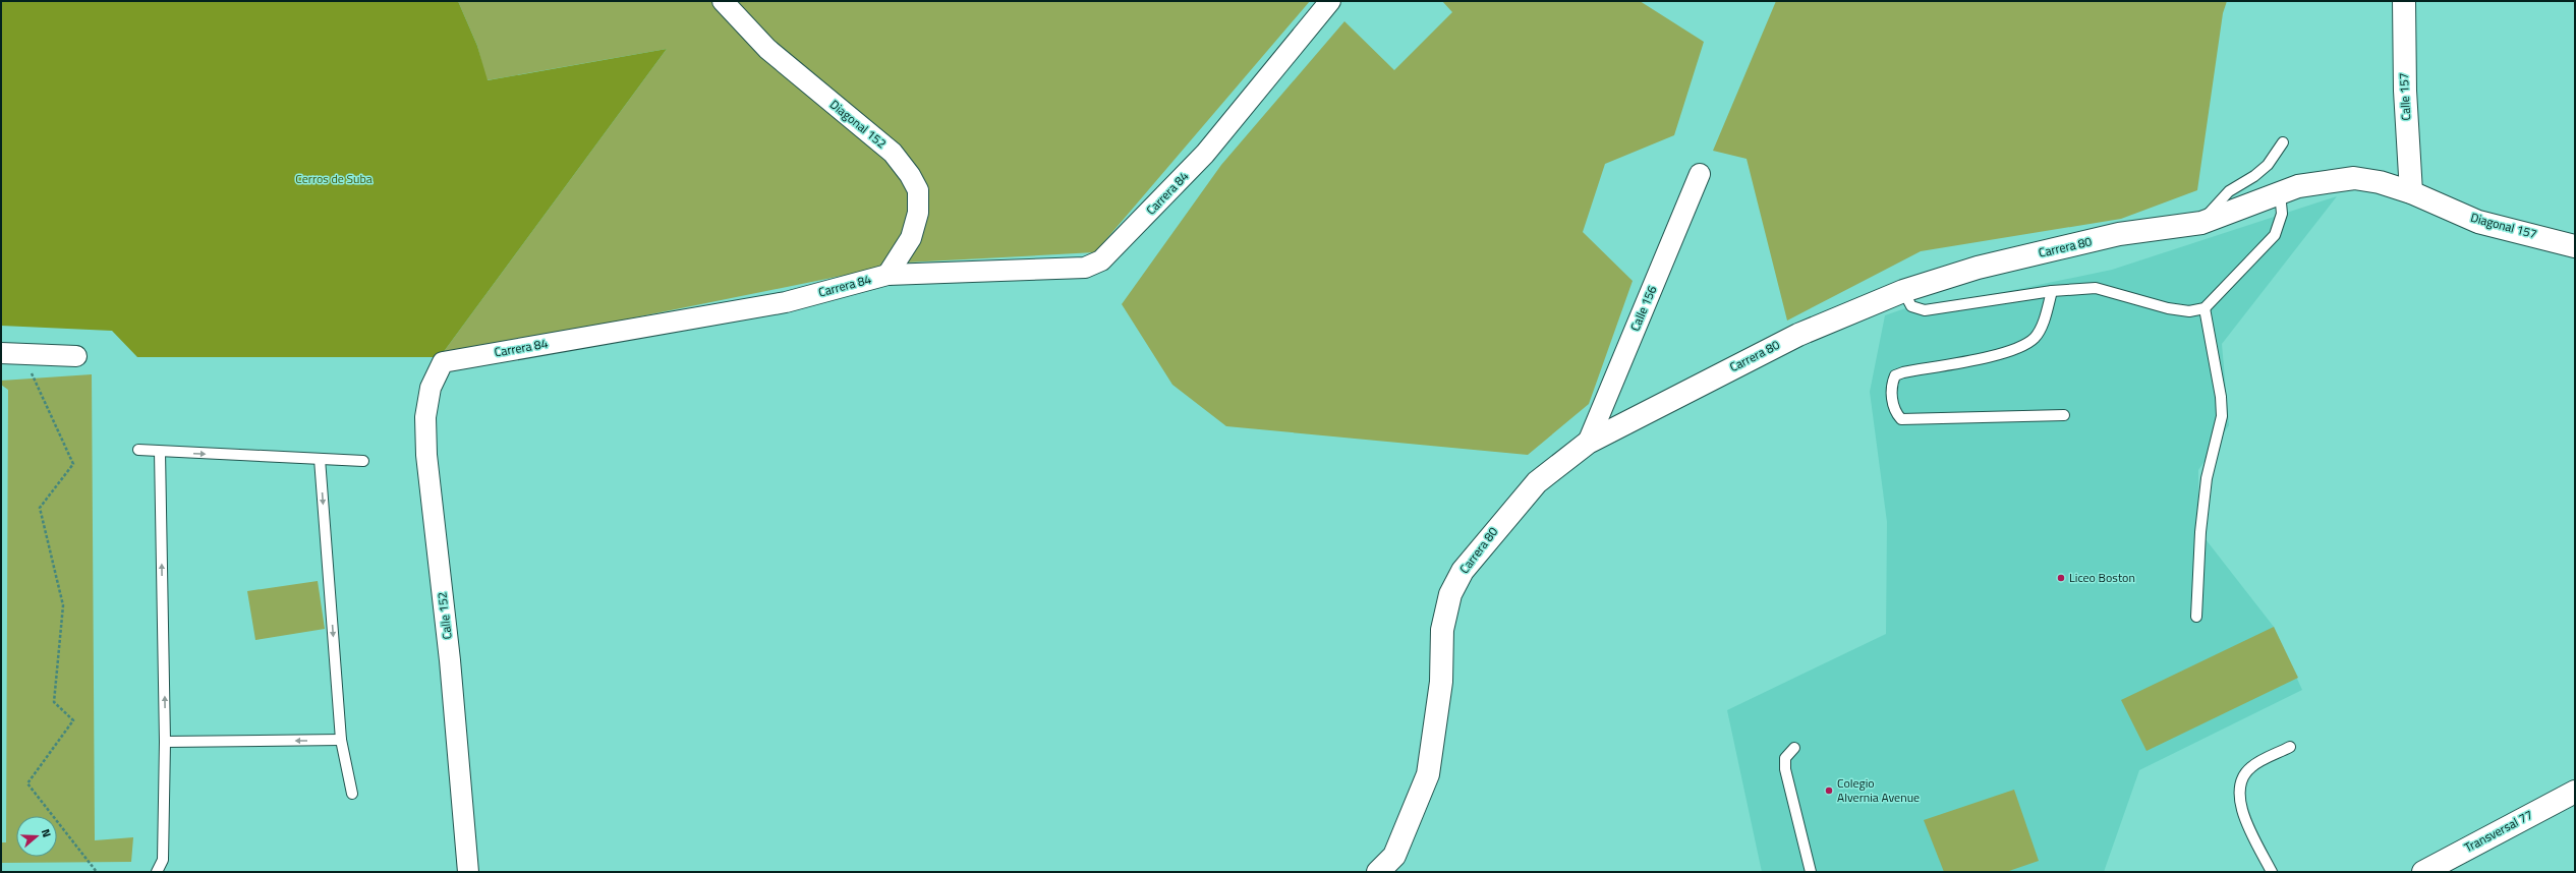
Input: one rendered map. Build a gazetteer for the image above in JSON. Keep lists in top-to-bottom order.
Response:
{
  "streets": {
    "street": [
      "Calle 157",
      "Diagonal 152",
      "Carrera 84",
      "Diagonal 157",
      "Carrera 80",
      "Calle 156",
      "Calle 152",
      "Transversal 77"
    ]
  },
  "crossings": [
    ["Calle 157", "Diagonal 157"],
    ["Calle 157", "Carrera 80"],
    ["Diagonal 152", "Carrera 84"],
    ["Carrera 84", "Calle 152"],
    ["Diagonal 157", "Carrera 80"],
    ["Carrera 80", "Calle 156"]
  ],
  "parks": ["Cerros de Suba"],
  "places": ["Liceo Boston", "Colegio Alvernia Avenue"],
  "north": "right"
}
